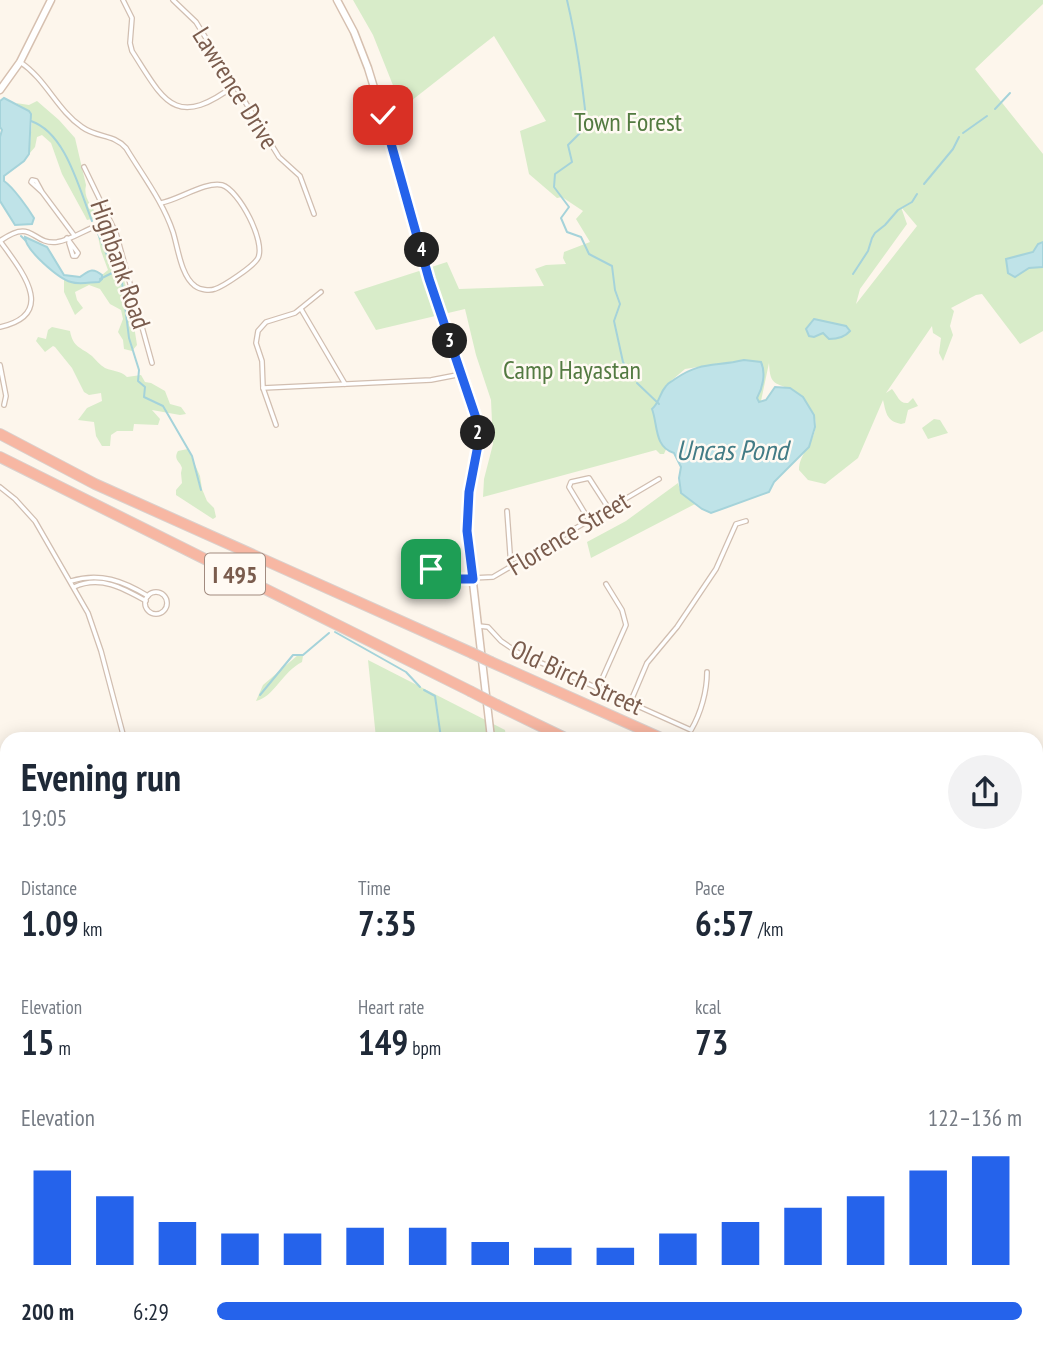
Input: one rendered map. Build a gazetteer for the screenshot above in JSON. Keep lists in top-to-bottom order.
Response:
{
  "streets": {
    "highway": ["I 495"],
    "street": [
      "Lawrence Drive",
      "Highbank Road",
      "Florence Street",
      "Old Birch Street"
    ]
  },
  "water": ["Uncas Pond"],
  "parks": ["Town Forest", "Camp Hayastan"],
  "page": {
    "pins": ["4", "3", "2"],
    "heading": ["Evening run", "19:05"],
    "stats": [
      ["Distance", "1.09 km"],
      ["Time", "7:35"],
      ["Pace", "6:57 /km"],
      ["Elevation", "15 m"],
      ["Heart rate", "149 bpm"],
      ["kcal", "73"]
    ],
    "chart": ["Elevation", "122–136 m"],
    "list": [
      {
        "name": "200 m",
        "note": "6:29"
      }
    ]
  }
}
